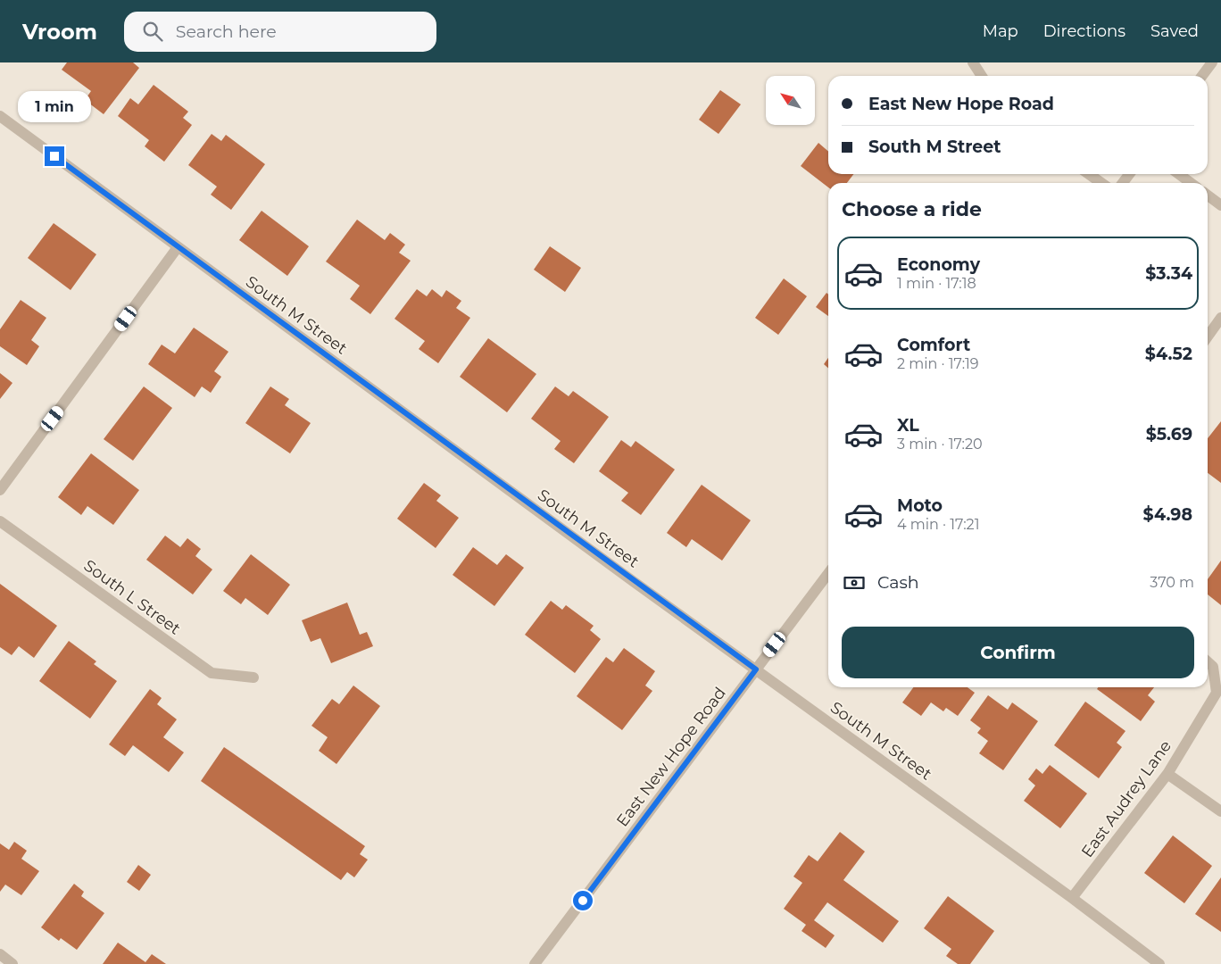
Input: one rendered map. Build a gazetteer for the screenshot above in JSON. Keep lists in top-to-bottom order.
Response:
{
  "streets": {
    "street": [
      "South M Street",
      "South L Street",
      "East New Hope Road",
      "East Audrey Lane"
    ]
  },
  "crossings": [
    ["South M Street", "East New Hope Road"],
    ["South M Street", "East Audrey Lane"]
  ],
  "north": "top left",
  "page": {
    "header": "Vroom",
    "search": "Search here",
    "nav": ["Map", "Directions", "Saved"],
    "banner": ["East New Hope Road", "South M Street"],
    "bubble": "1 min",
    "heading": "Choose a ride",
    "list": [
      {
        "name": "Economy",
        "note": "1 min · 17:18",
        "value": "$3.34"
      },
      {
        "name": "Comfort",
        "note": "2 min · 17:19",
        "value": "$4.52"
      },
      {
        "name": "XL",
        "note": "3 min · 17:20",
        "value": "$5.69"
      },
      {
        "name": "Moto",
        "note": "4 min · 17:21",
        "value": "$4.98"
      }
    ],
    "pay": ["Cash", "370 m"],
    "buttons": "Confirm"
  }
}
